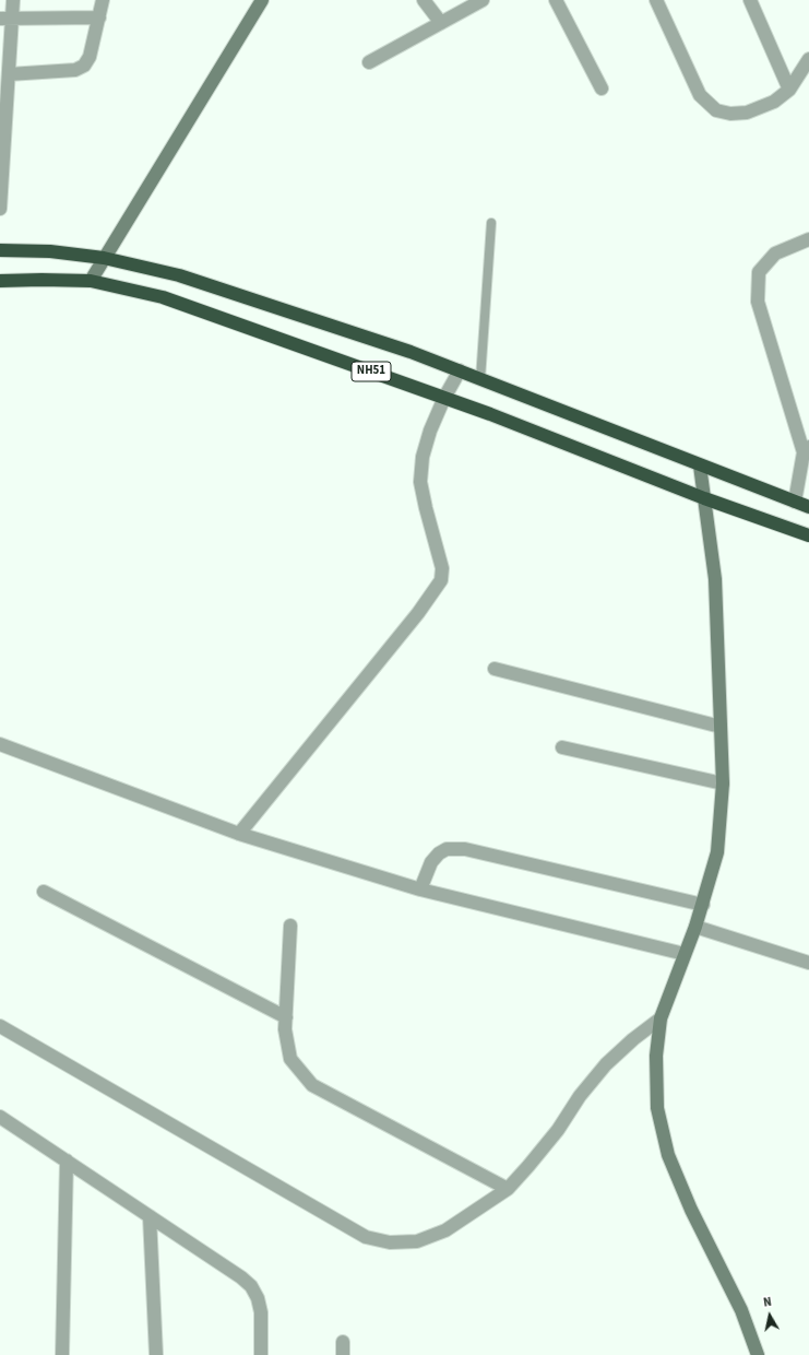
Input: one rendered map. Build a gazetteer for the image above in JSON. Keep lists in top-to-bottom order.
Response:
{
  "streets": {
    "highway": ["NH51"]
  },
  "north": "top"
}
